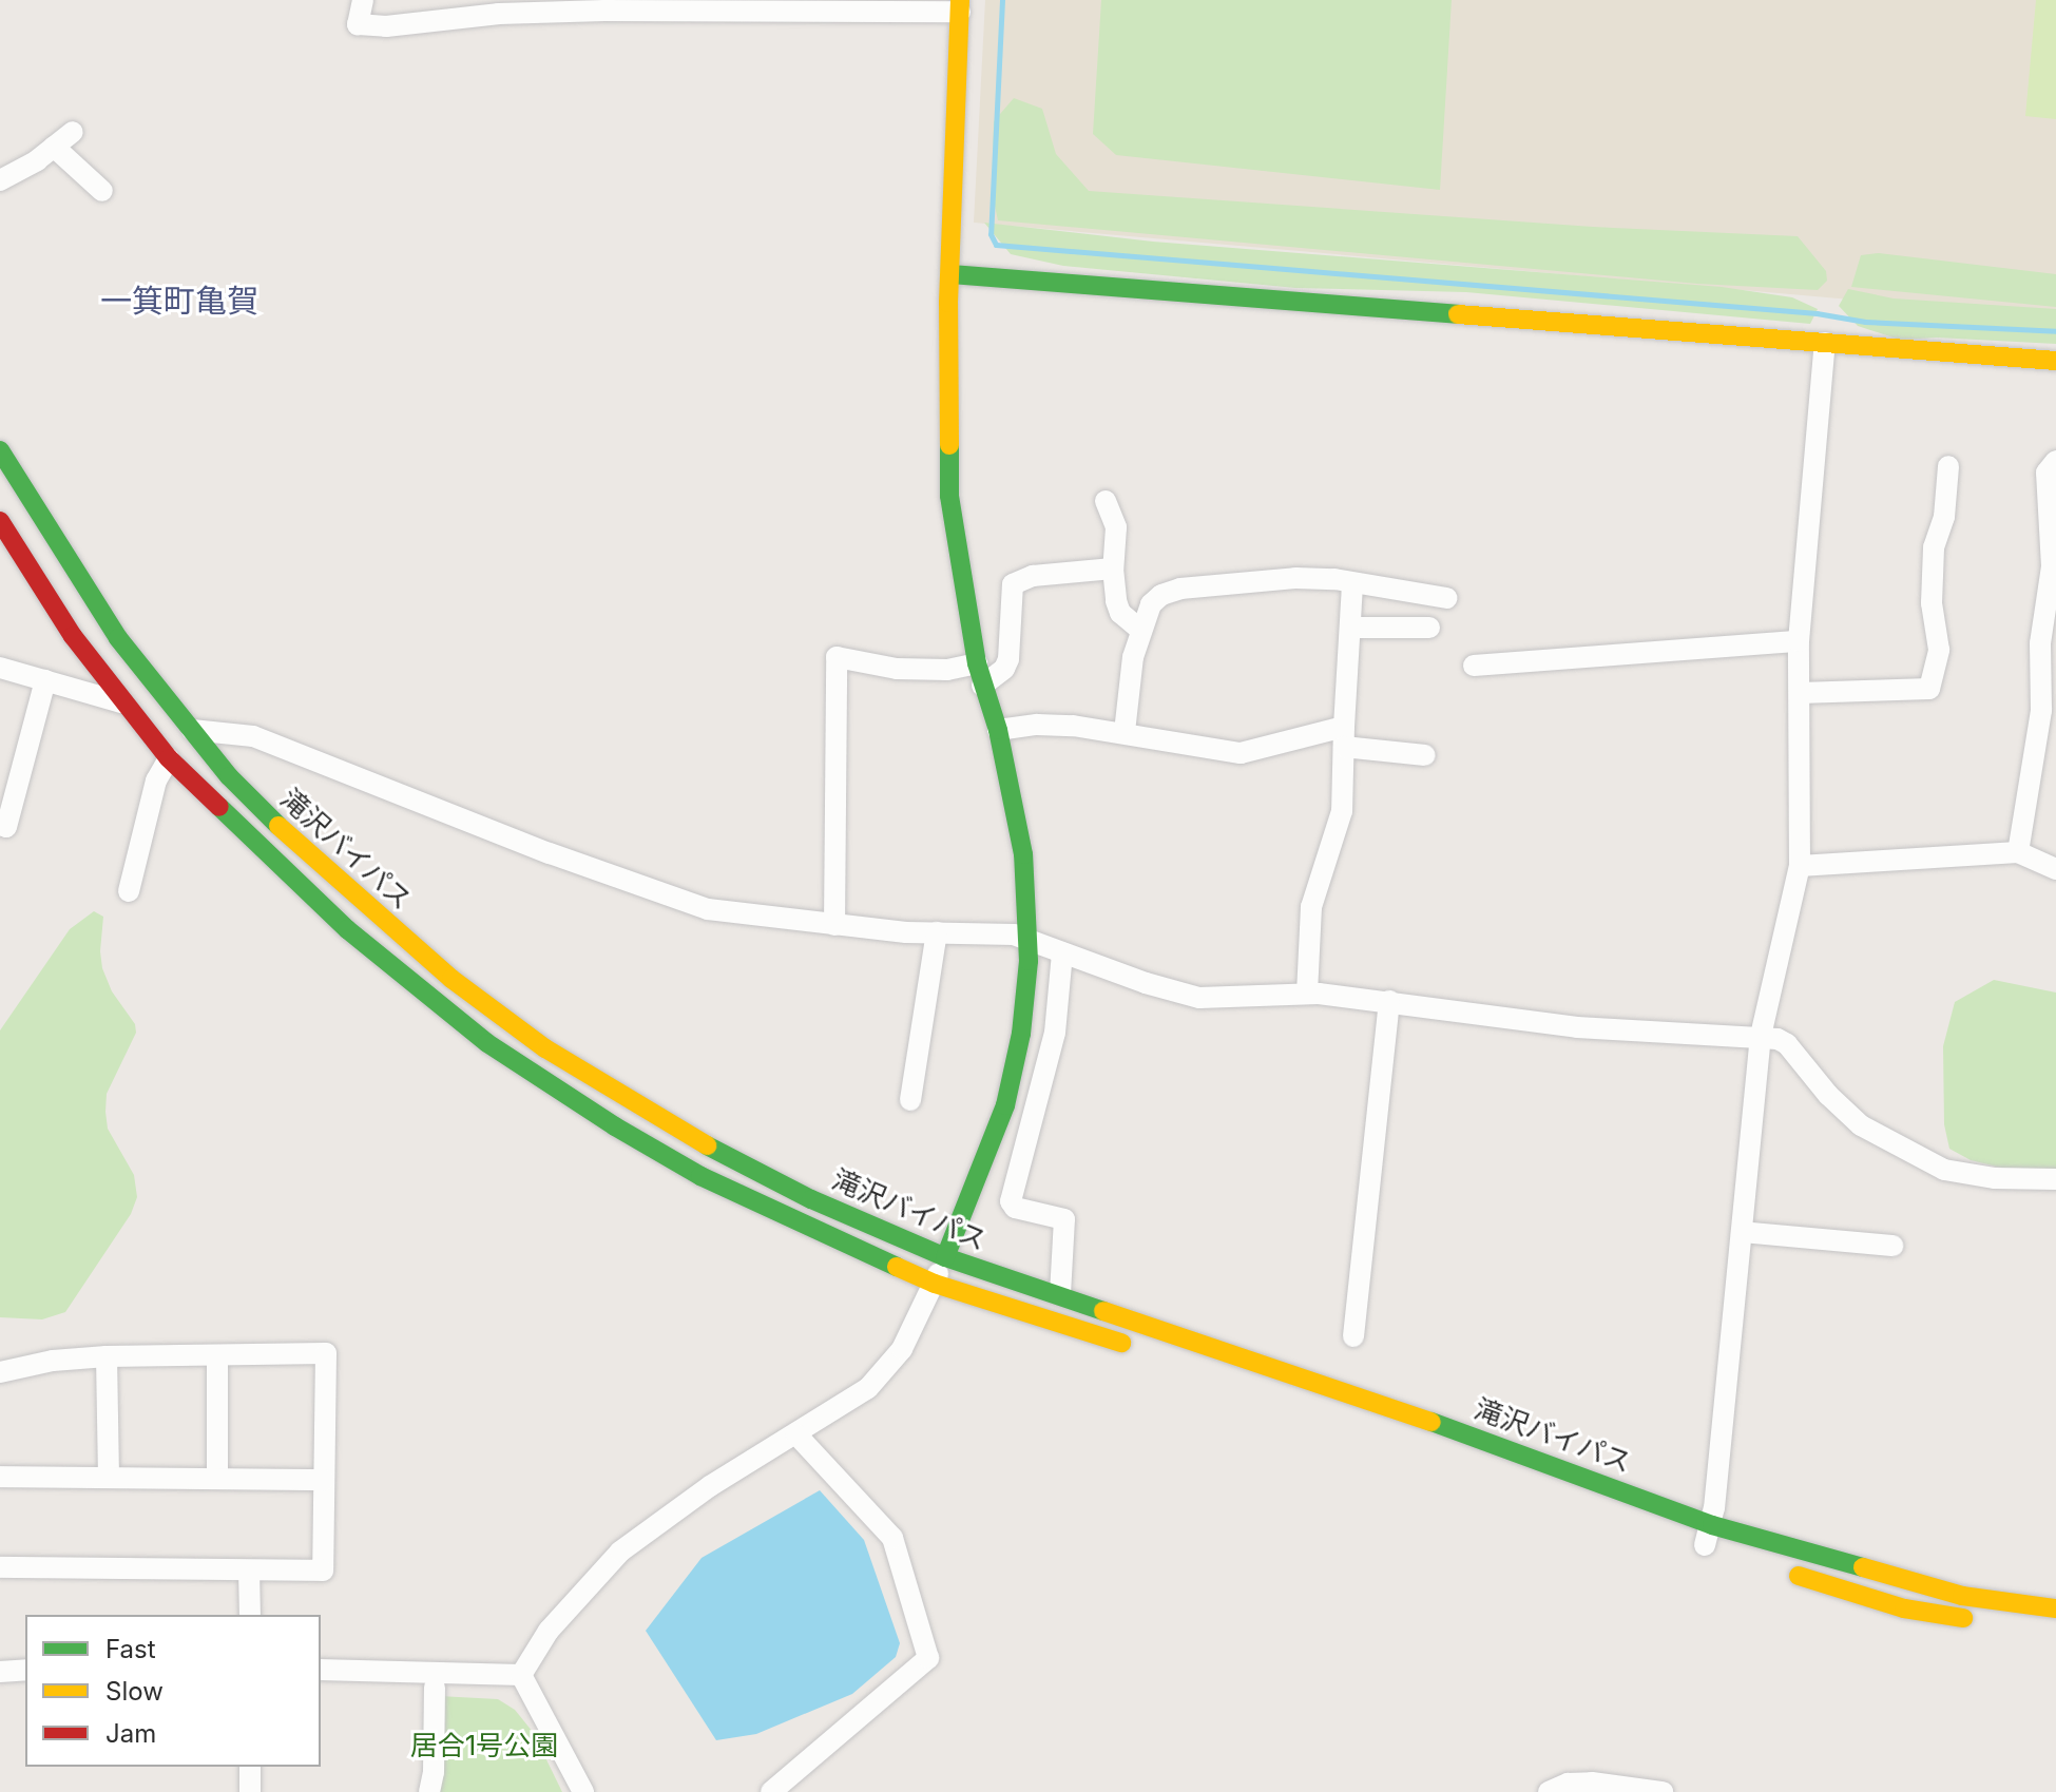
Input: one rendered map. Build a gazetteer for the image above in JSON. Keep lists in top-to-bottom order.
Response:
{
  "streets": {
    "main road": ["滝沢バイパス"]
  },
  "districts": ["一箕町亀賀"],
  "parks": ["居合1号公園"],
  "legend": ["Fast", "Slow", "Jam"]
}
